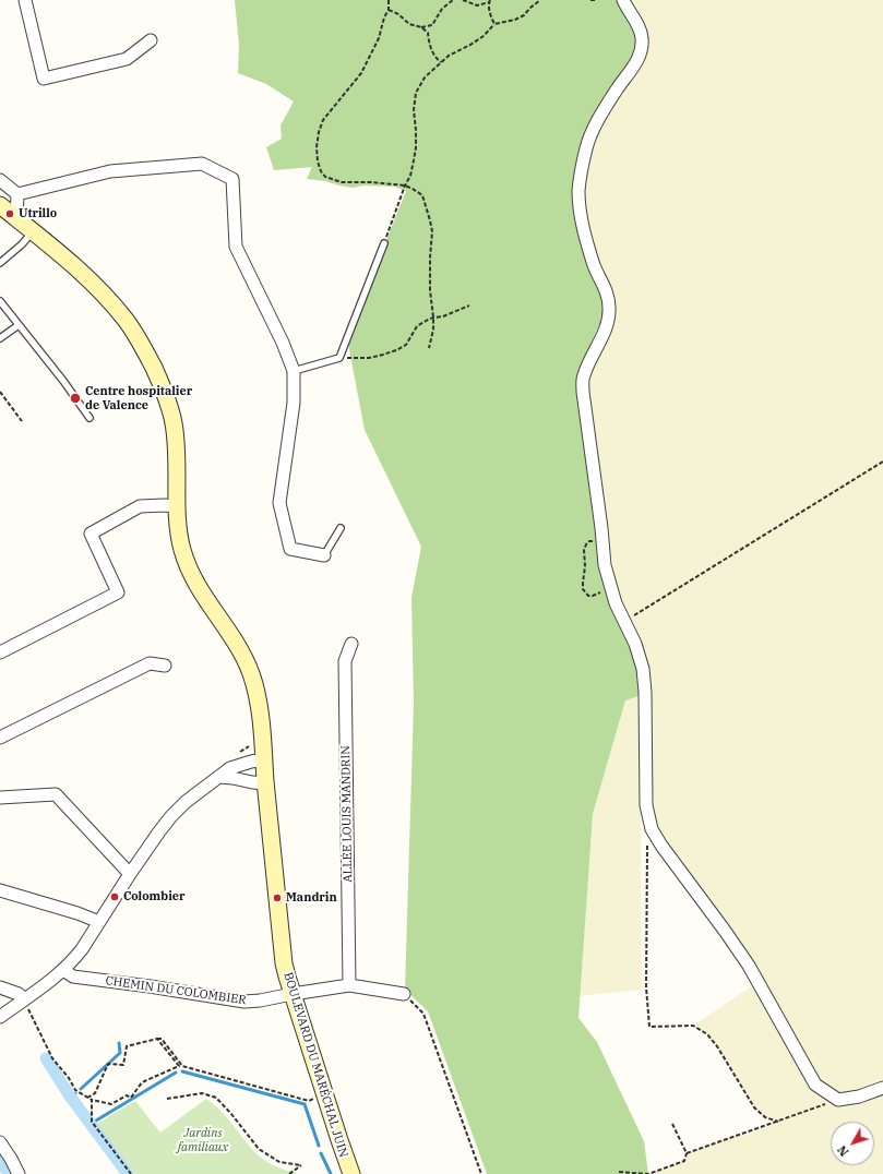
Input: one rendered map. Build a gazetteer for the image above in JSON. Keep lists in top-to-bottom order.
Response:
{
  "streets": {
    "main road": ["BOULEVARD DU MARÉCHAL JUIN"],
    "street": ["ALLÉE LOUIS MANDRIN", "CHEMIN DU COLOMBIER"]
  },
  "crossings": [
    ["ALLÉE LOUIS MANDRIN", "CHEMIN DU COLOMBIER"],
    ["CHEMIN DU COLOMBIER", "BOULEVARD DU MARÉCHAL JUIN"]
  ],
  "parks": ["Jardins familiaux"],
  "places": [
    "Utrillo",
    "Centre hospitalier de Valence",
    "Colombier",
    "Mandrin"
  ],
  "north": "bottom left"
}
